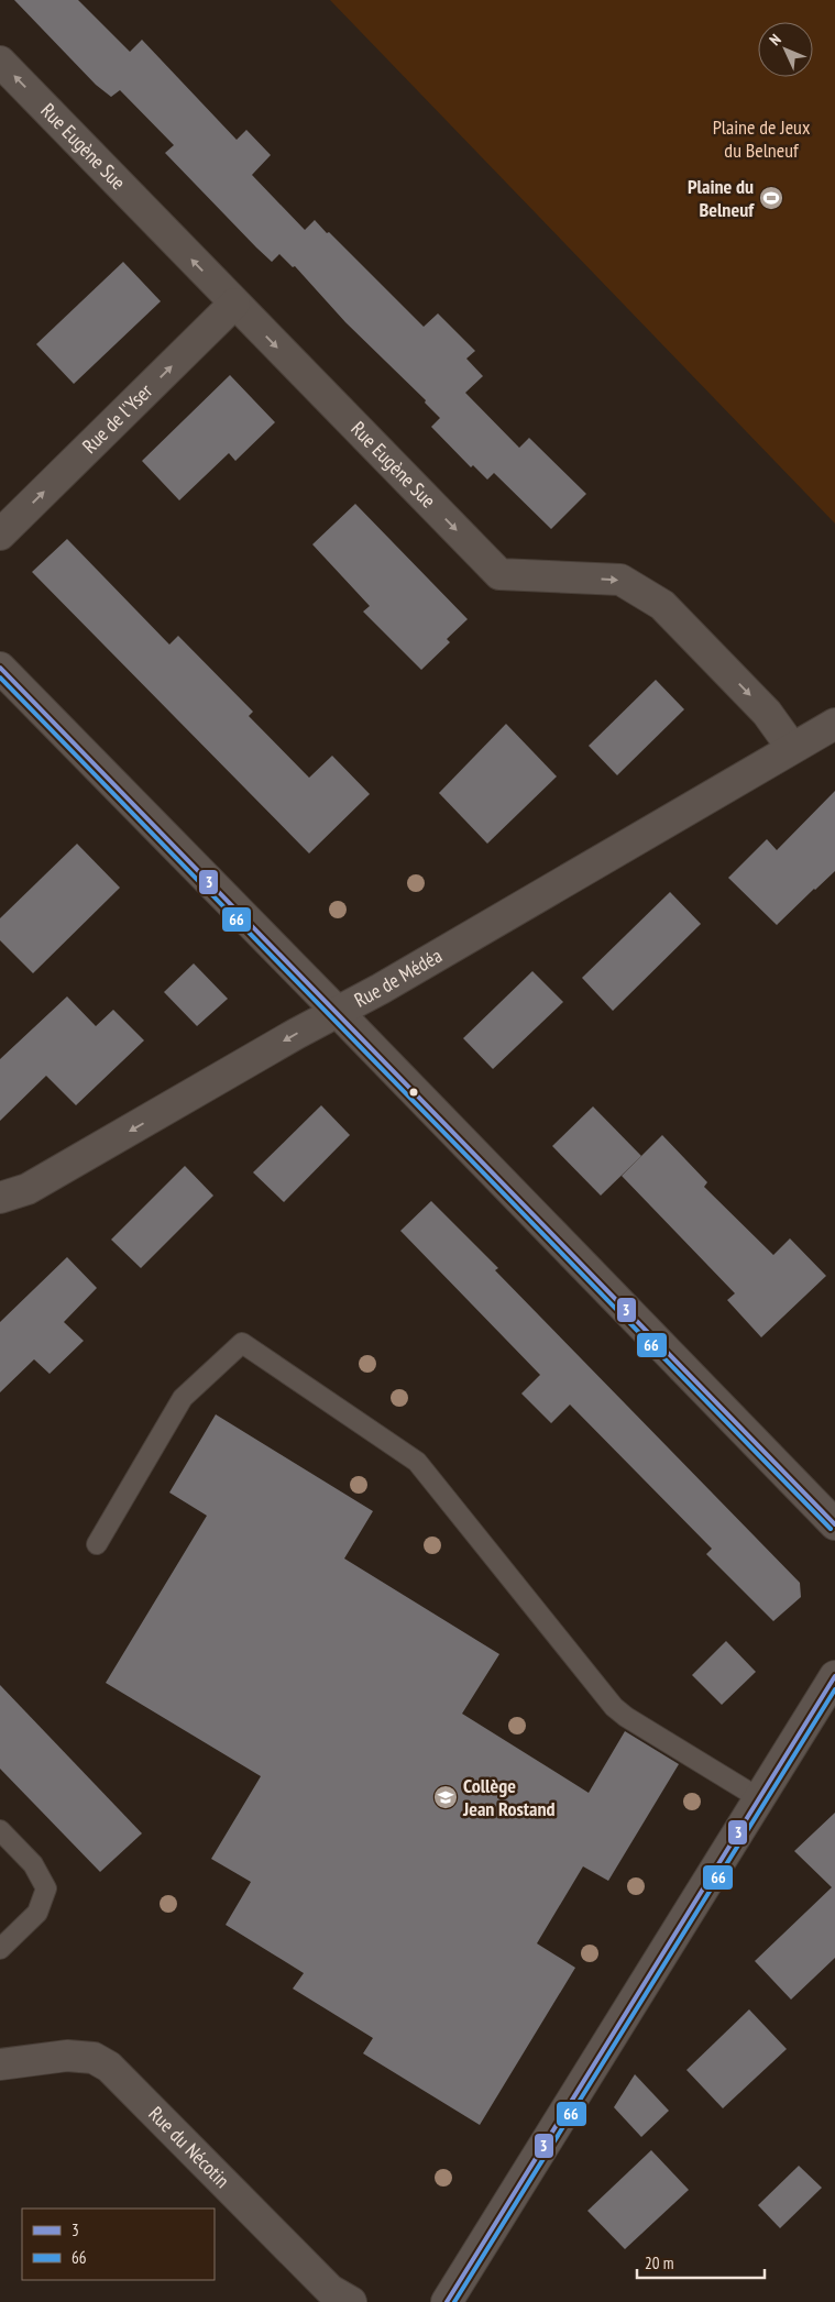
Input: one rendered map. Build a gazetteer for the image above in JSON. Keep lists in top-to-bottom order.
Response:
{
  "streets": {
    "street": [
      "Rue Eugène Sue",
      "Rue de l'Yser",
      "Rue de Médéa",
      "Rue du Nécotin"
    ]
  },
  "crossings": [
    ["Rue Eugène Sue", "Rue de l'Yser"],
    ["Rue Eugène Sue", "Rue de Médéa"]
  ],
  "one_way": ["Rue de l'Yser", "Rue de Médéa"],
  "parks": ["Plaine de Jeux du Belneuf"],
  "places": {
    "sports": ["Plaine du Belneuf"],
    "school or university": ["Collège Jean Rostand"]
  },
  "lines": ["transit line 3", "transit line 66"],
  "legend": ["3", "66"],
  "scale_bar": "20 m",
  "north": "top left"
}
